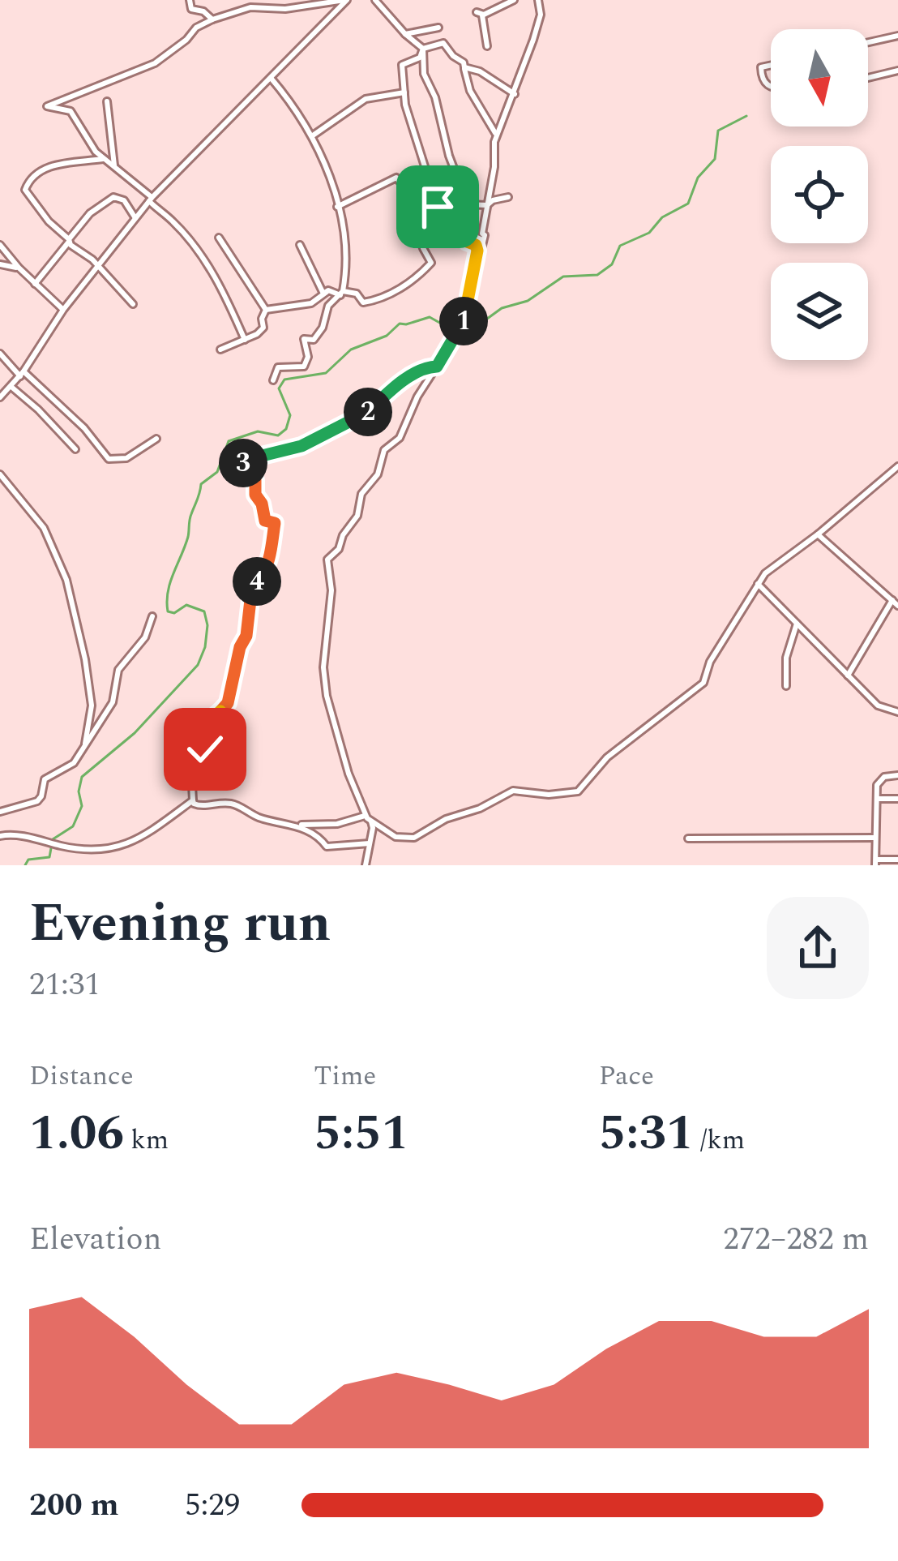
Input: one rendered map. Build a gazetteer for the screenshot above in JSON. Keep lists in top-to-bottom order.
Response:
{
  "north": "bottom",
  "page": {
    "pins": [
      "1",
      "2",
      "3",
      "4"
    ],
    "heading": ["Evening run", "21:31"],
    "stats": [
      ["Distance", "1.06 km"],
      ["Time", "5:51"],
      ["Pace", "5:31 /km"]
    ],
    "chart": ["Elevation", "272–282 m"],
    "list": [
      {
        "name": "200 m",
        "note": "5:29"
      }
    ]
  }
}
